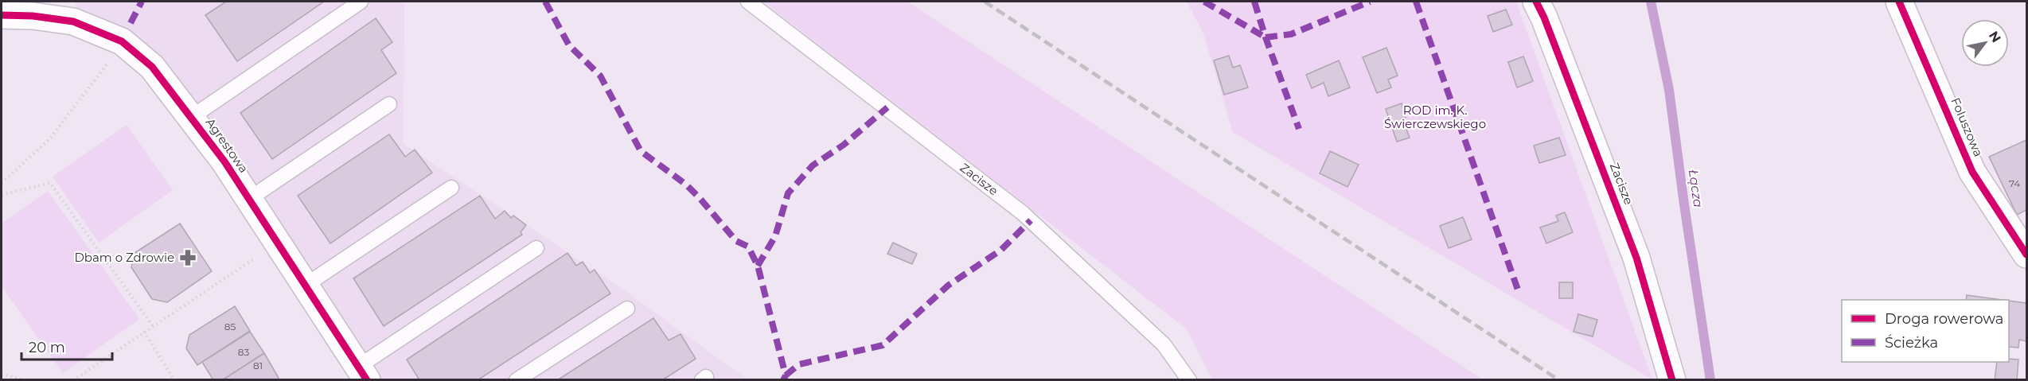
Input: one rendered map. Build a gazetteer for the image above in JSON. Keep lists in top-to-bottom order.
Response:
{
  "streets": {
    "street": ["Foluszowa", "Agrestowa", "Zacisze"]
  },
  "water": ["Łącza"],
  "parks": ["ROD im. K. Świerczewskiego"],
  "places": {
    "pharmacy": ["Dbam o Zdrowie"]
  },
  "house_numbers": [
    "74",
    "85",
    "83",
    "81"
  ],
  "legend": ["Droga rowerowa", "Ścieżka"],
  "scale_bar": "20 m",
  "north": "top right"
}
